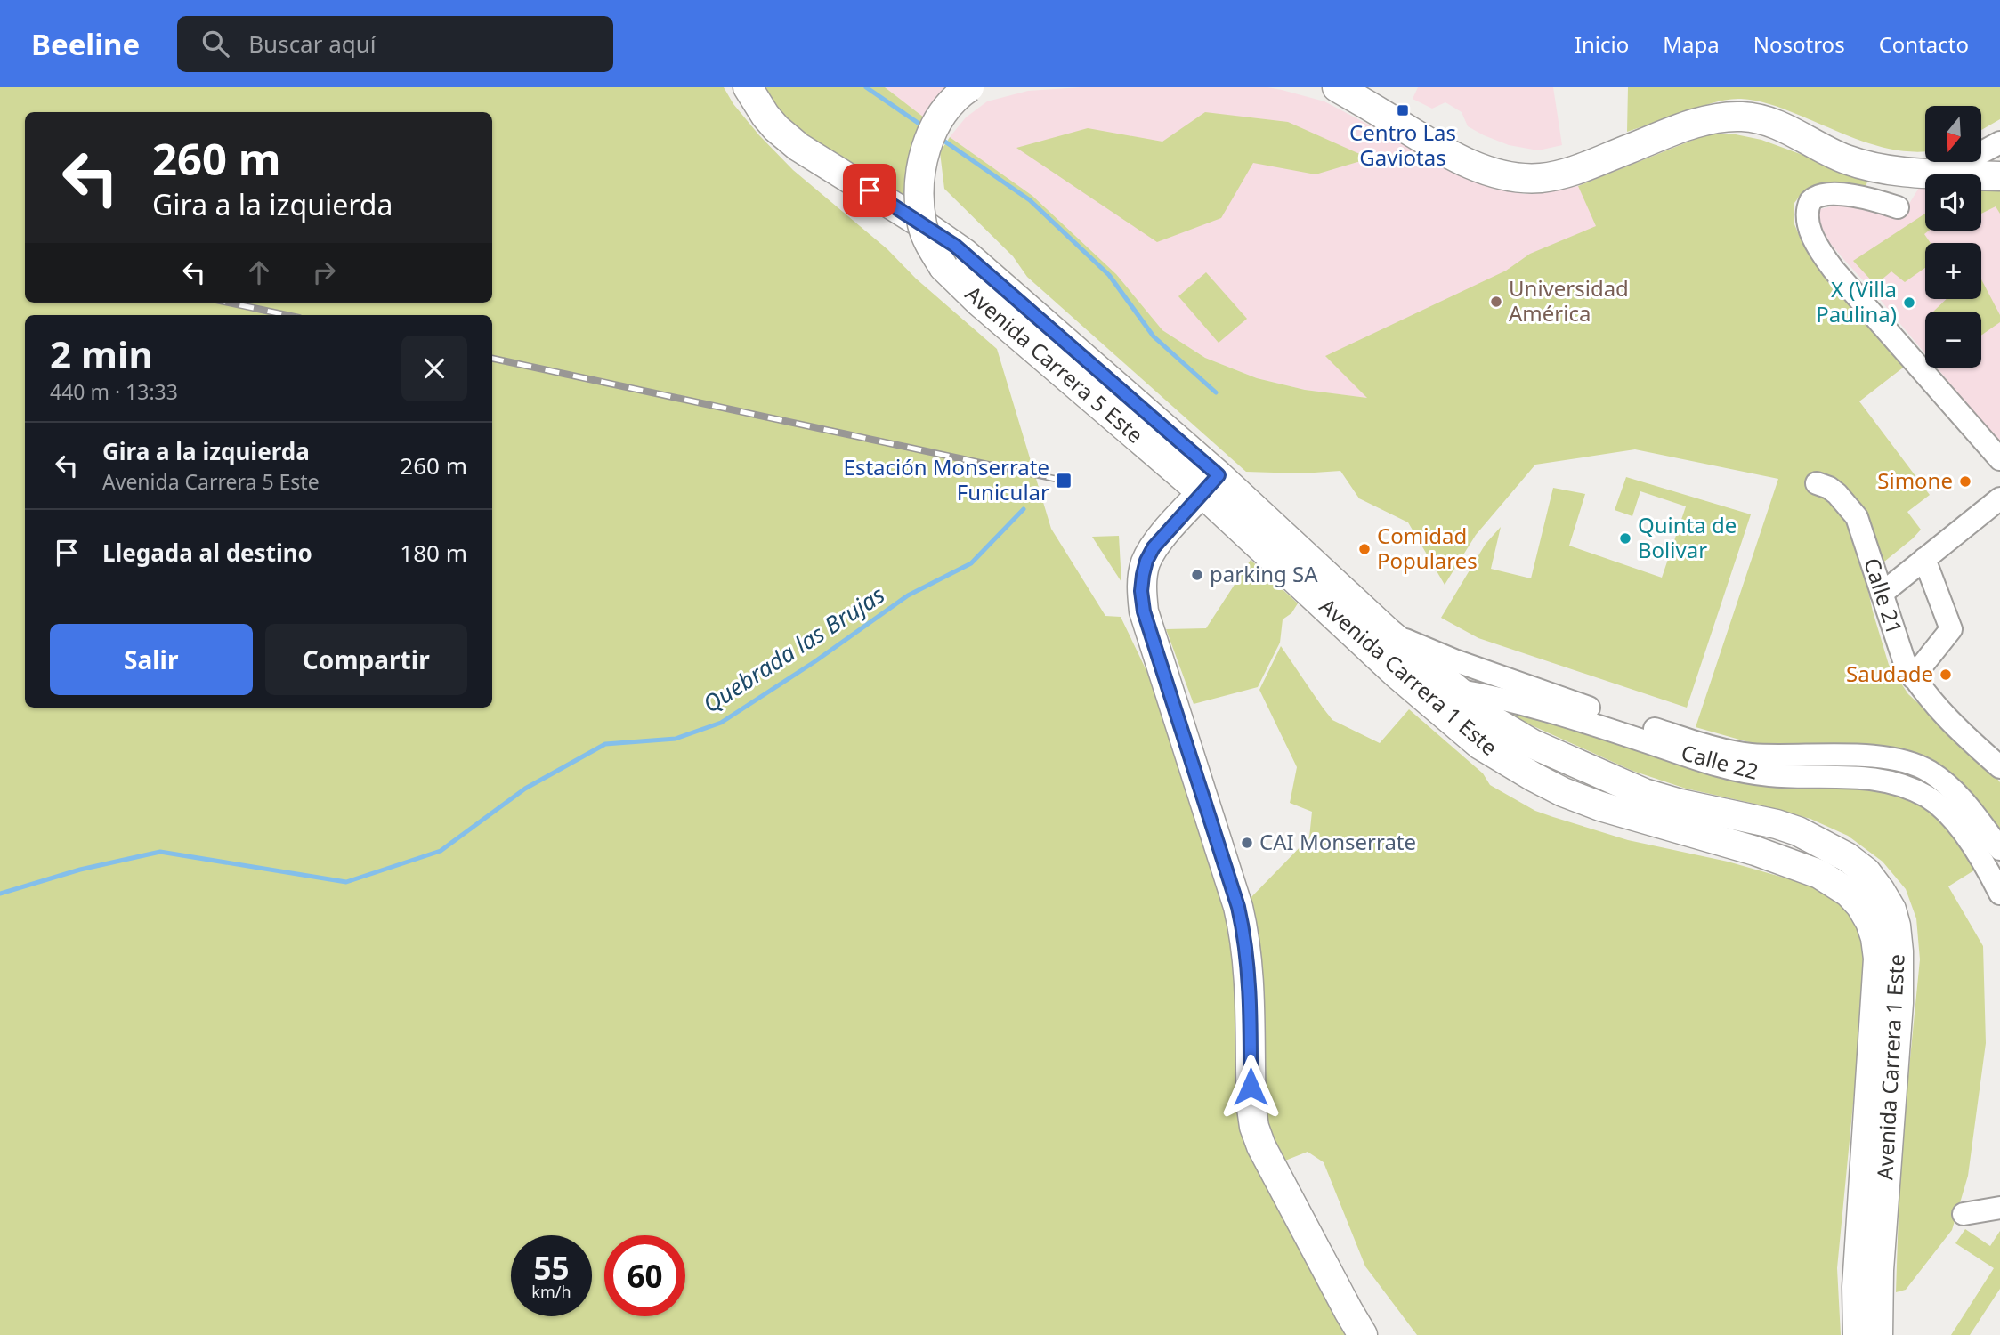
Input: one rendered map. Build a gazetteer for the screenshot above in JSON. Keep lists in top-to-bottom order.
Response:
{
  "streets": {
    "main road": ["Avenida Carrera 5 Este", "Avenida Carrera 1 Este"],
    "street": ["Calle 21", "Calle 22"]
  },
  "crossings": [
    ["Avenida Carrera 5 Este", "Avenida Carrera 1 Este"],
    ["Avenida Carrera 1 Este", "Calle 22"]
  ],
  "water": ["Quebrada las Brujas"],
  "places": {
    "transit": ["Centro Las Gaviotas", "Estación Monserrate Funicular"],
    "other": [
      "Universidad América",
      "X (Villa Paulina)",
      "Simone",
      "Quinta de Bolivar",
      "Comidad Populares",
      "parking SA",
      "Saudade",
      "CAI Monserrate"
    ]
  },
  "north": "bottom",
  "page": {
    "header": "Beeline",
    "search": "Buscar aquí",
    "nav": [
      "Inicio",
      "Mapa",
      "Nosotros",
      "Contacto"
    ],
    "map_buttons": ["+", "−"],
    "turn": ["260 m", "Gira a la izquierda"],
    "heading": ["2 min", "440 m · 13:33"],
    "list": [
      {
        "name": "Gira a la izquierda",
        "note": "Avenida Carrera 5 Este",
        "value": "260 m"
      },
      {
        "name": "Llegada al destino",
        "value": "180 m"
      }
    ],
    "buttons": ["Salir", "Compartir"],
    "speed": "55 km/h",
    "limit": "60"
  }
}
